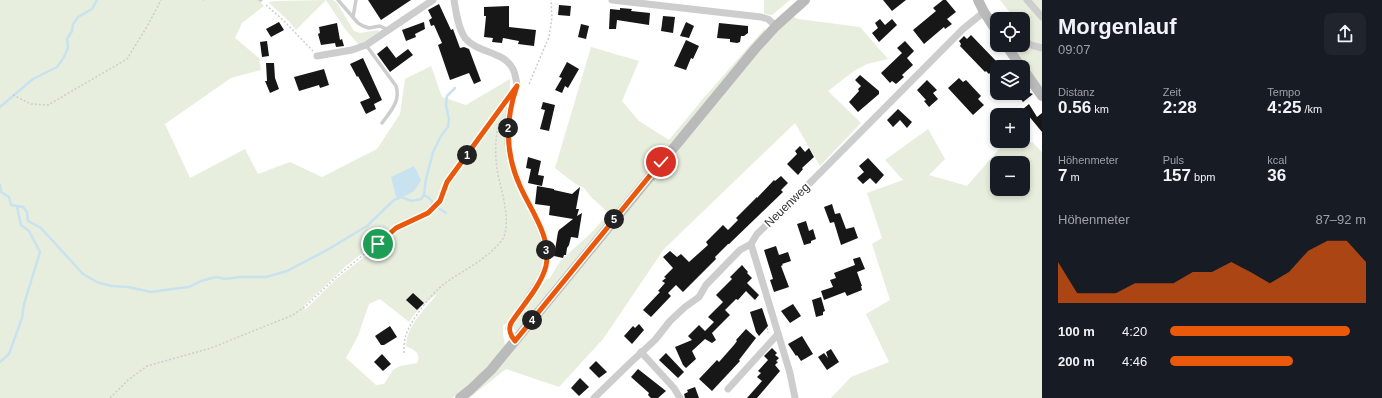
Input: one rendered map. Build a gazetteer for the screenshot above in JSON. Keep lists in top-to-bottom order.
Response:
{
  "streets": {
    "street": ["Neuenweg"]
  },
  "page": {
    "heading": ["Morgenlauf", "09:07"],
    "map_buttons": ["+", "−"],
    "stats": [
      ["Distanz", "0.56 km"],
      ["Zeit", "2:28"],
      ["Tempo", "4:25 /km"],
      ["Höhenmeter", "7 m"],
      ["Puls", "157 bpm"],
      ["kcal", "36"]
    ],
    "pins": [
      "2",
      "1",
      "5",
      "3",
      "4"
    ],
    "chart": ["Höhenmeter", "87–92 m"],
    "list": [
      {
        "name": "100 m",
        "note": "4:20"
      },
      {
        "name": "200 m",
        "note": "4:46"
      }
    ]
  }
}
